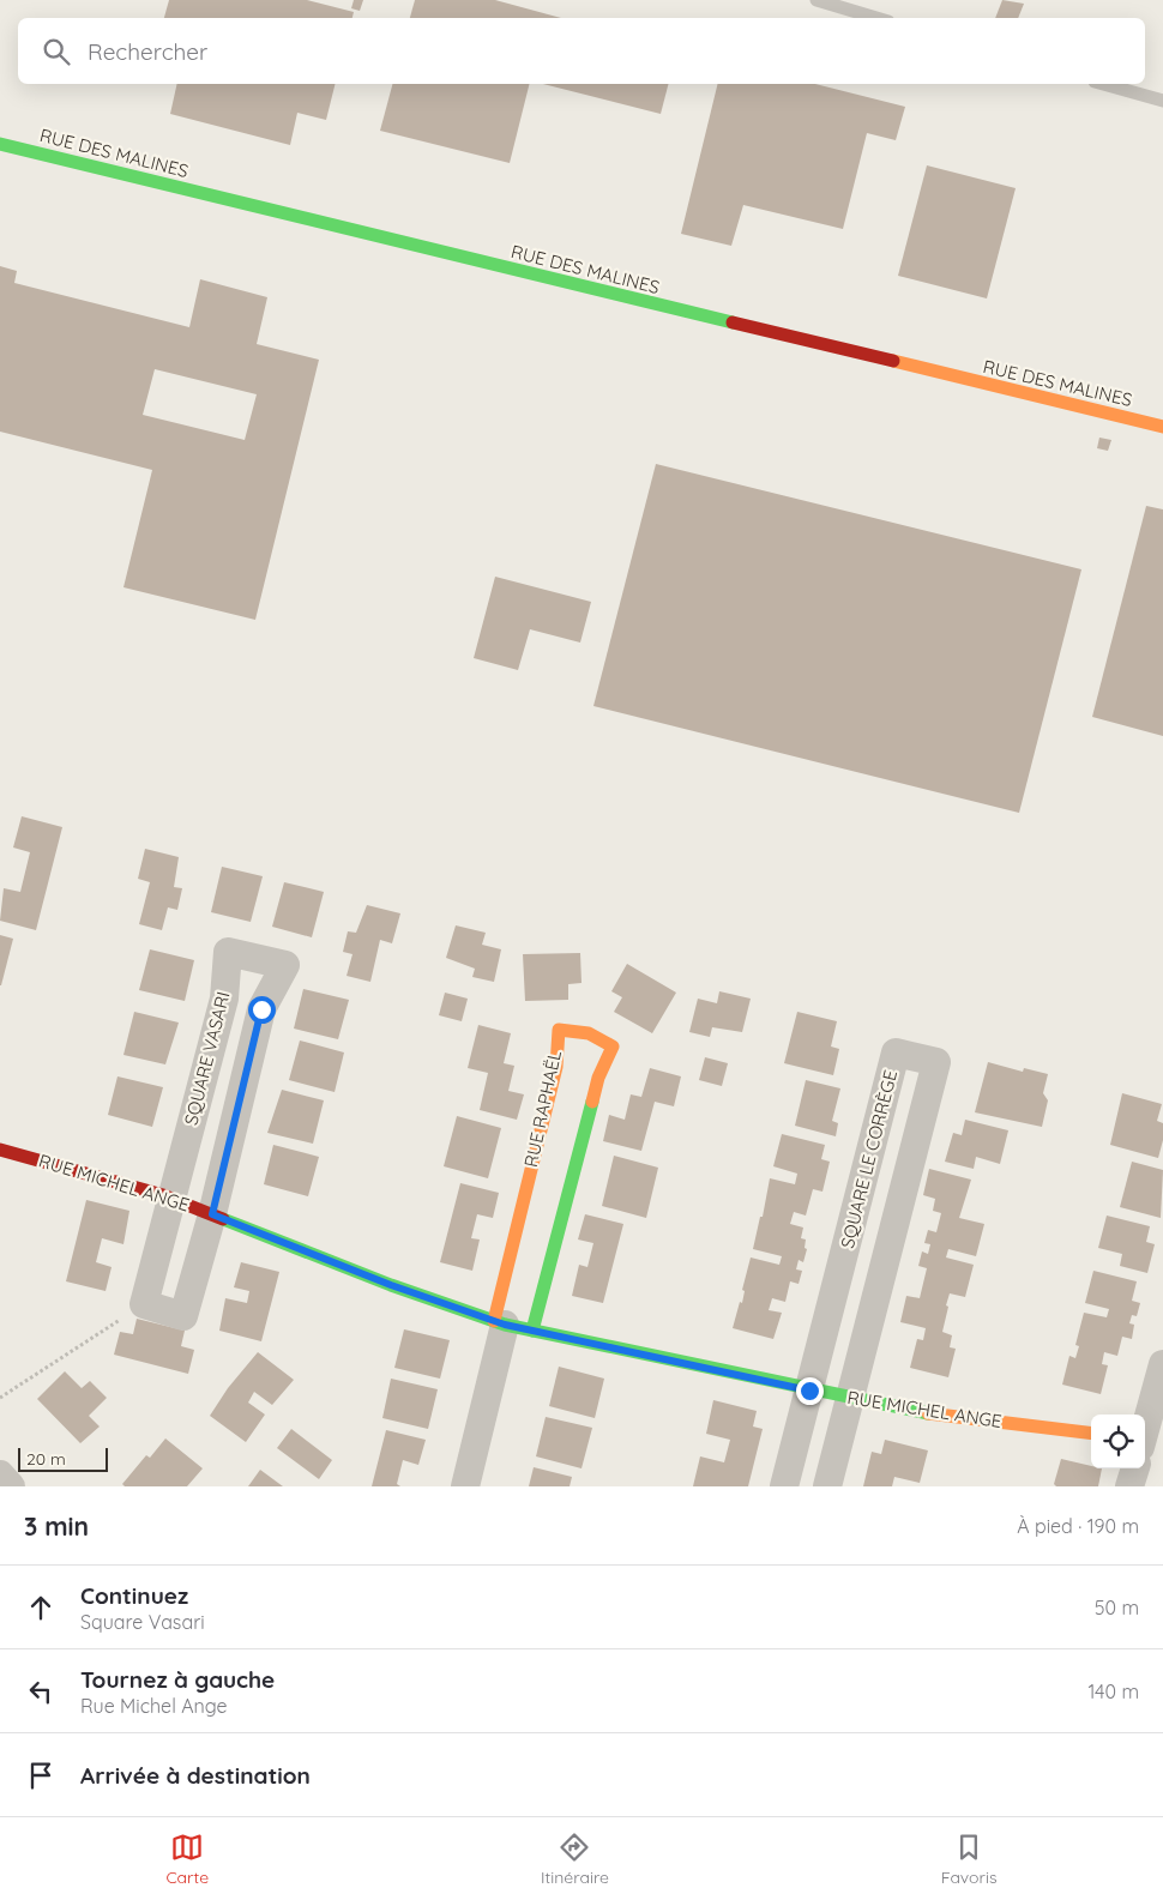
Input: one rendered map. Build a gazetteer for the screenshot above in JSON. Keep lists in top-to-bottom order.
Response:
{
  "streets": {
    "street": [
      "RUE DES MALINES",
      "SQUARE VASARI",
      "RUE RAPHAËL",
      "SQUARE LE CORRÈGE",
      "RUE MICHEL ANGE"
    ]
  },
  "crossings": [
    ["SQUARE VASARI", "RUE MICHEL ANGE"],
    ["RUE RAPHAËL", "RUE MICHEL ANGE"],
    ["SQUARE LE CORRÈGE", "RUE MICHEL ANGE"]
  ],
  "scale_bar": "20 m",
  "page": {
    "search": "Rechercher",
    "scale": "20 m",
    "heading": ["3 min", "À pied · 190 m"],
    "list": [
      ["Continuez", "Square Vasari", "50 m"],
      ["Tournez à gauche", "Rue Michel Ange", "140 m"],
      "Arrivée à destination"
    ],
    "nav": ["Carte", "Itinéraire", "Favoris"]
  }
}
